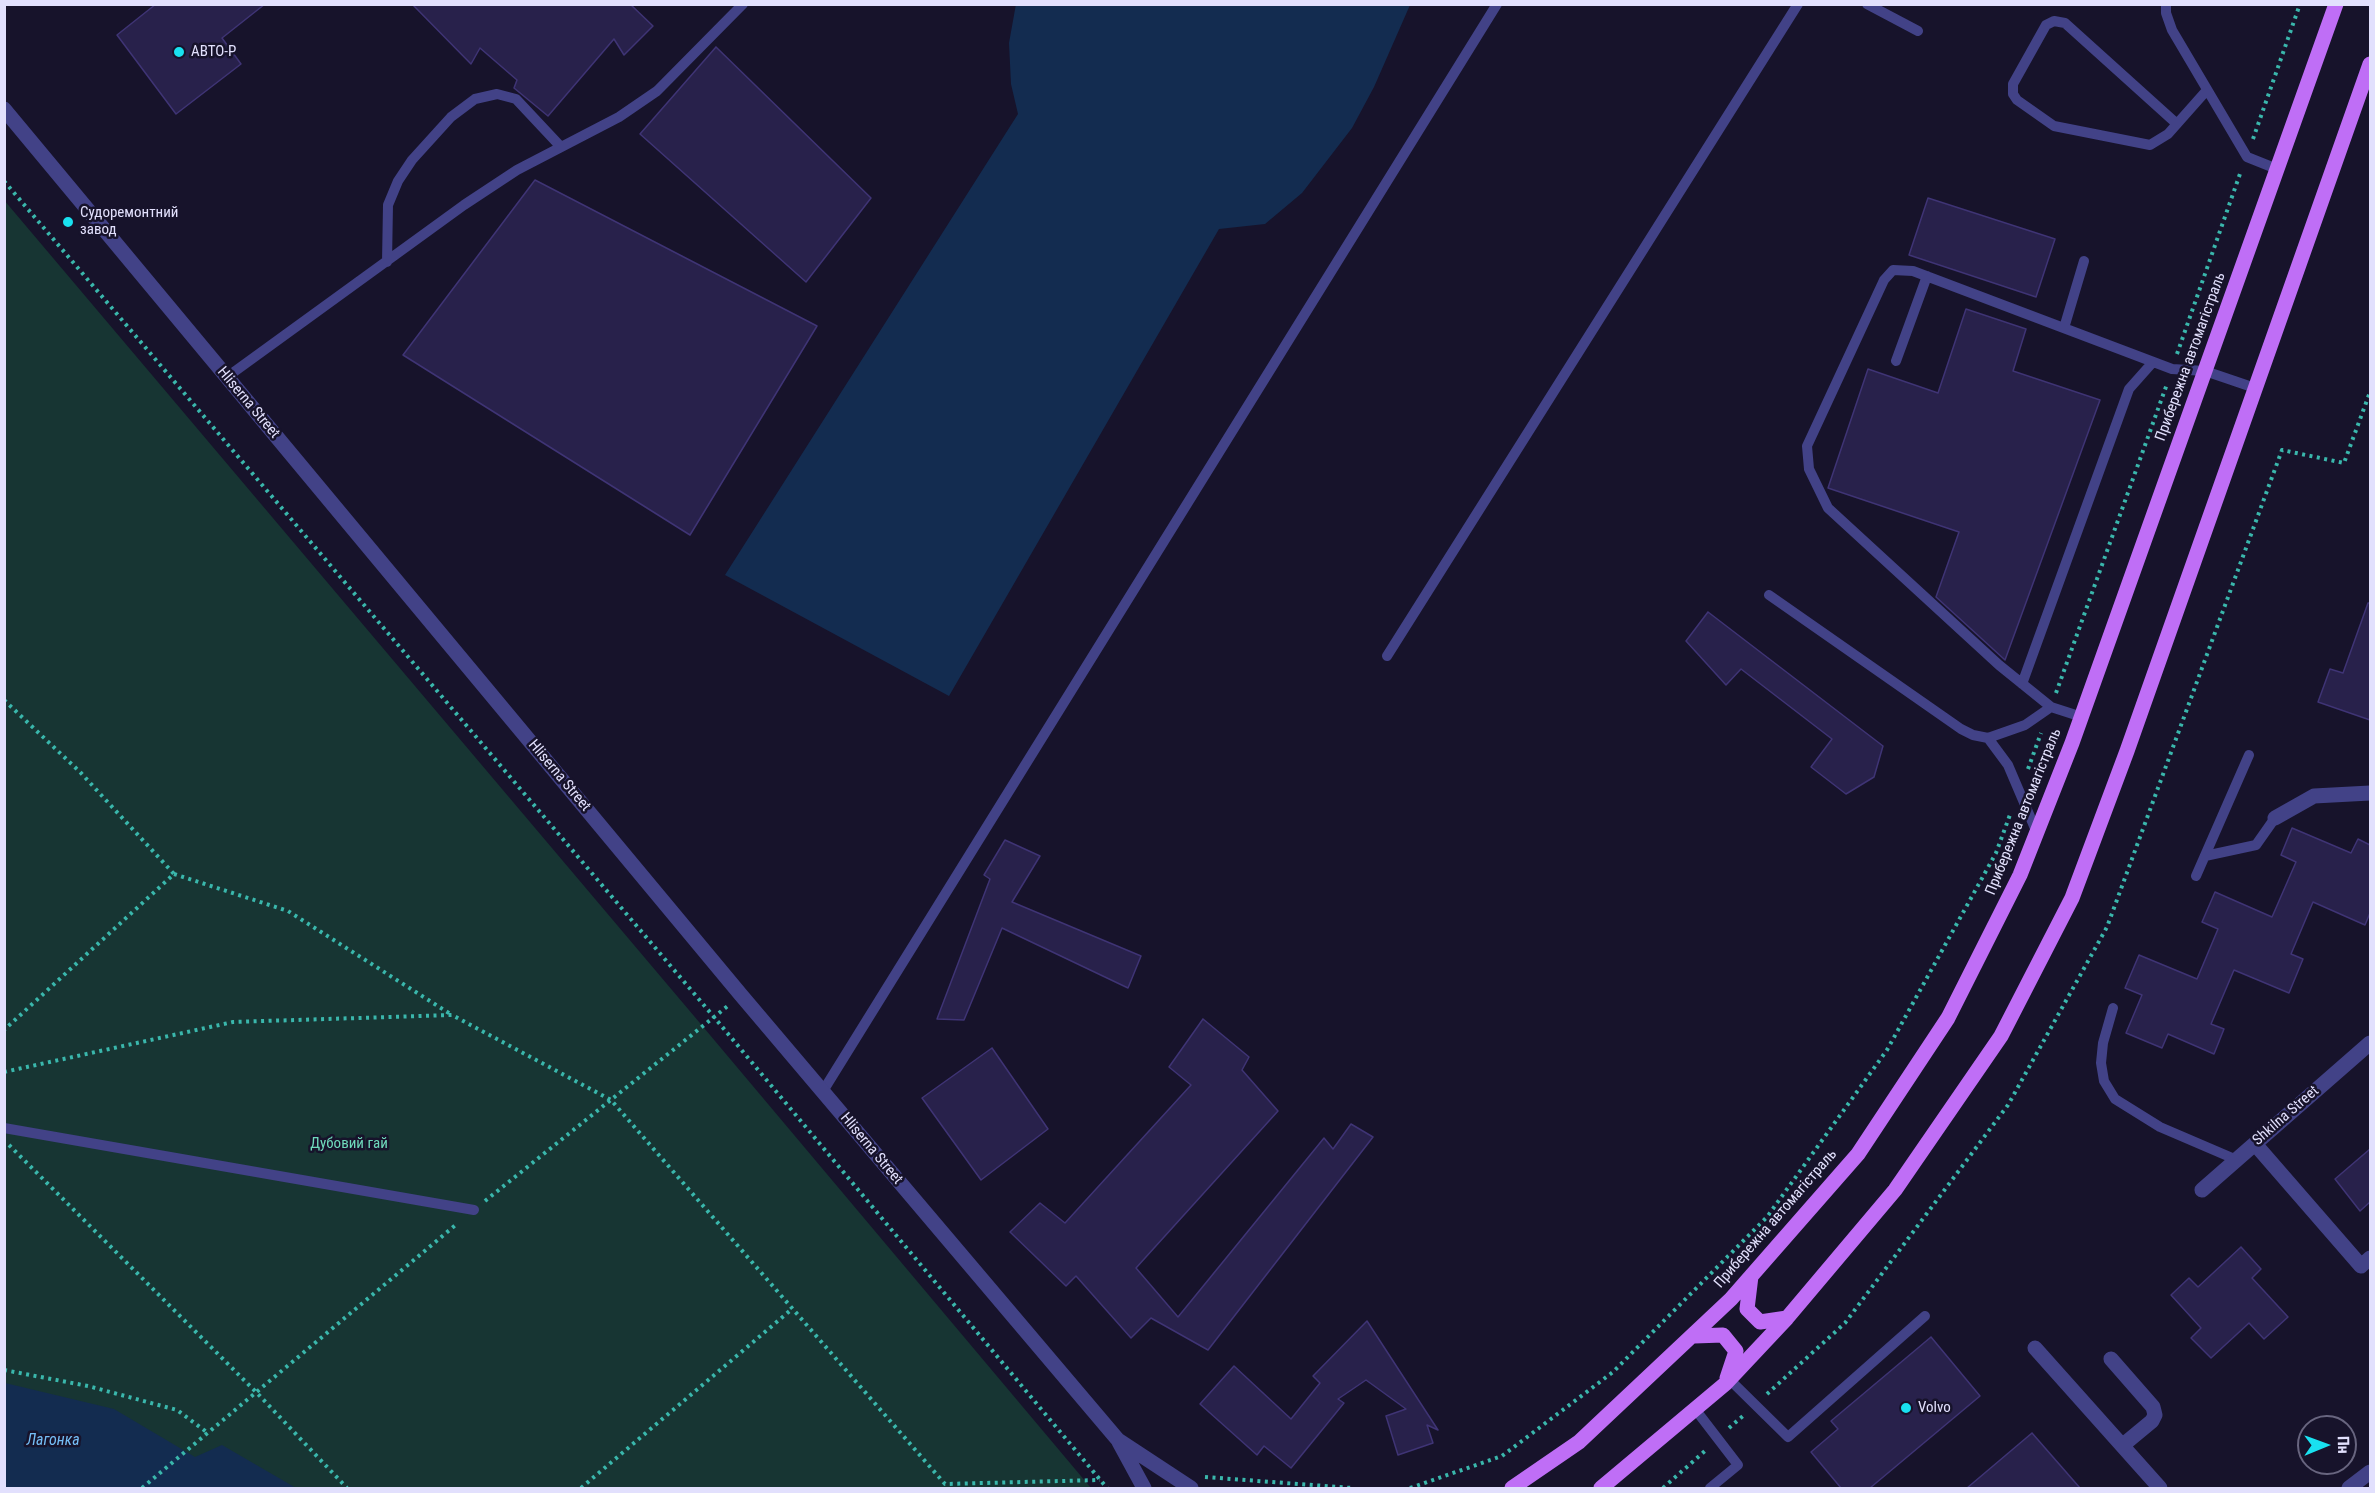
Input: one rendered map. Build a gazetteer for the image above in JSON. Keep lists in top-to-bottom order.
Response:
{
  "streets": {
    "main road": ["Прибережна автомагістраль"],
    "street": ["Hliserna Street", "Shkilna Street"]
  },
  "water": ["Лагонка"],
  "parks": ["Дубовий гай"],
  "places": ["АВТО-Р", "Судоремонтний завод", "Volvo"],
  "north": "right"
}
